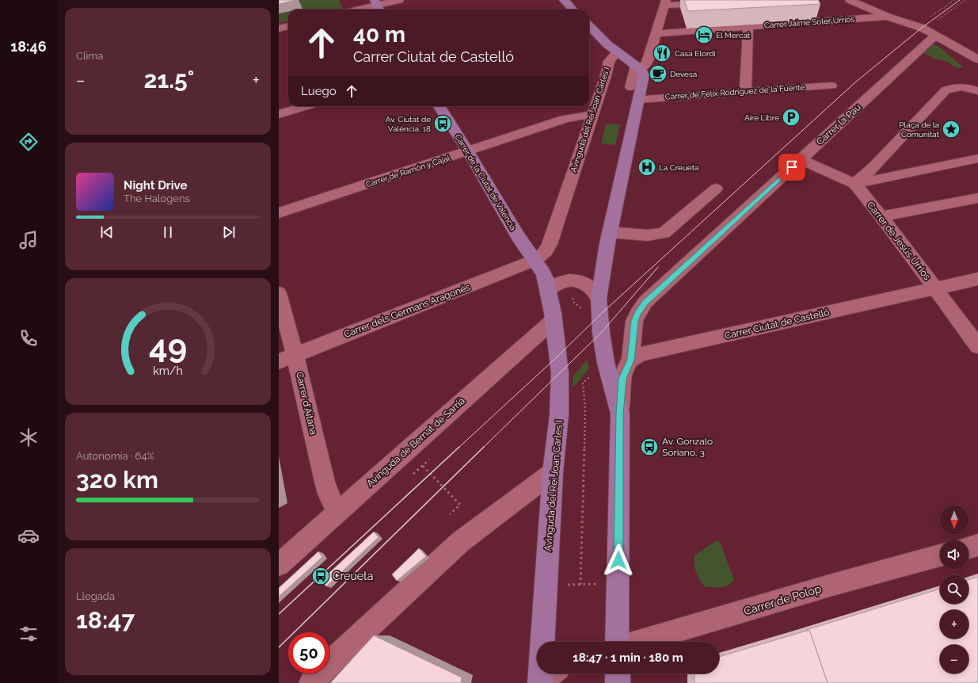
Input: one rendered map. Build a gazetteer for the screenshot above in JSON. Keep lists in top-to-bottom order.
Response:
{
  "streets": {
    "main road": ["Avinguda del Rei Joan Carles I", "Carrer de la Ciutat de València"],
    "street": [
      "Carrer Jaime Soler Urrios",
      "Carrer de Félix Rodríguez de la Fuente",
      "Carrer la Pau",
      "Carrer de Ramón y Cajal",
      "Carrer de Jesús Urrios",
      "Carrer dels Germans Aragonés",
      "Carrer Ciutat de Castelló",
      "Carrer d'Aitana",
      "Avinguda de Bernat de Sarrià",
      "Carrer de Polop"
    ]
  },
  "crossings": [
    ["Avinguda del Rei Joan Carles I", "Carrer de Ramón y Cajal"],
    ["Avinguda del Rei Joan Carles I", "Carrer de la Ciutat de València"],
    ["Avinguda del Rei Joan Carles I", "Carrer dels Germans Aragonés"],
    ["Avinguda del Rei Joan Carles I", "Avinguda de Bernat de Sarrià"],
    ["Carrer la Pau", "Carrer de Jesús Urrios"],
    ["Carrer la Pau", "Carrer Ciutat de Castelló"],
    ["Carrer de Ramón y Cajal", "Carrer de la Ciutat de València"],
    ["Carrer de la Ciutat de València", "Carrer dels Germans Aragonés"],
    ["Carrer de Jesús Urrios", "Carrer Ciutat de Castelló"],
    ["Carrer dels Germans Aragonés", "Carrer d'Aitana"],
    ["Carrer d'Aitana", "Avinguda de Bernat de Sarrià"]
  ],
  "places": {
    "hotel": ["El Mercat"],
    "restaurant": ["Casa Elordi"],
    "cafe": ["Devesa"],
    "parking": ["Aire Libre"],
    "bus stop": ["Av. Ciutat de València, 18", "Av. Gonzalo Soriano, 3", "Creueta"],
    "place": ["Plaça de la Comunitat"],
    "hospital": ["La Creueta"]
  },
  "north": "bottom",
  "page": {
    "tabs": "18:46",
    "tile": [
      "Clima",
      ["Autonomía · 64%", "320 km"],
      ["Llegada", "18:47"]
    ],
    "turn": ["40 m", "Carrer Ciutat de Castelló"],
    "heat": ["−", "21.5°", "+"],
    "then": "Luego",
    "song": ["Night Drive", "The Halogens"],
    "map_buttons": ["+", "−"],
    "limit": "50",
    "trip": "18:47 · 1 min · 180 m",
    "gauge": ["49", "km/h"]
  }
}
